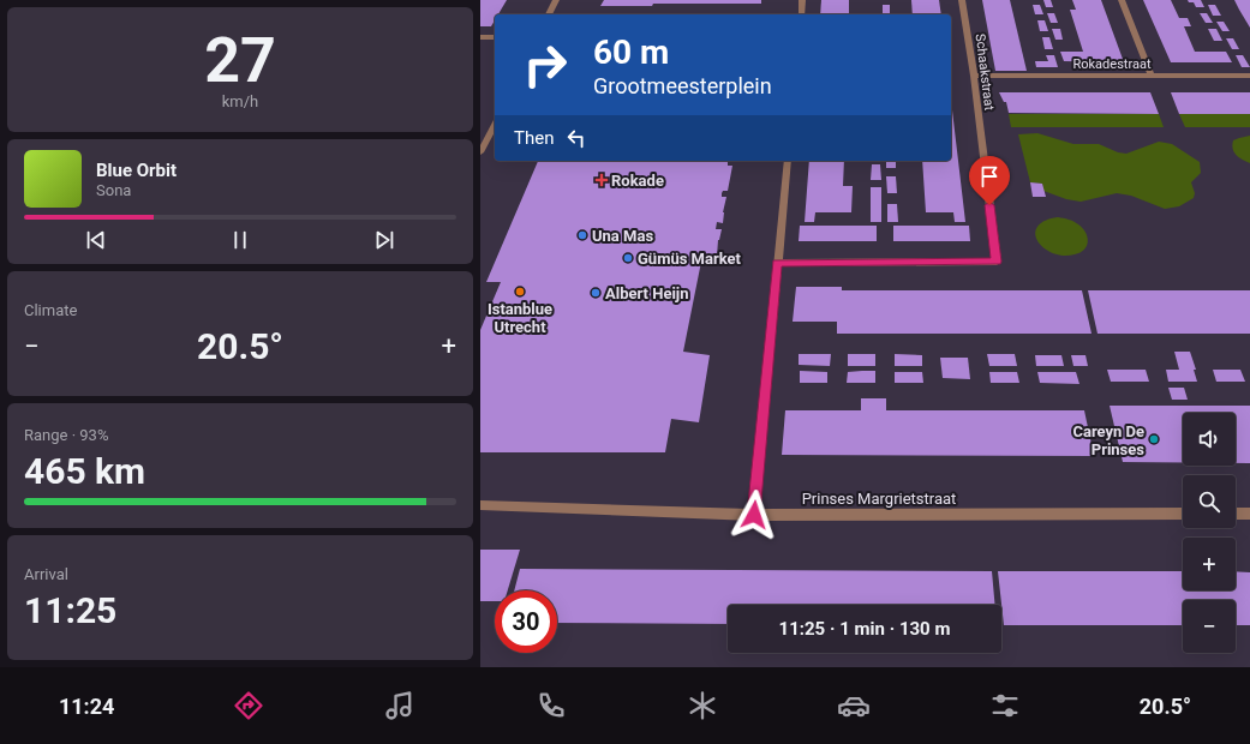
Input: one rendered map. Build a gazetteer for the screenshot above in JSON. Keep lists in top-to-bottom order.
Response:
{
  "streets": {
    "street": ["Rokadestraat", "Schaakstraat", "Prinses Margrietstraat"]
  },
  "crossings": [
    ["Rokadestraat", "Schaakstraat"]
  ],
  "places": {
    "health": ["Rokade"],
    "other": [
      "Una Mas",
      "Gümüs Market",
      "Istanblue Utrecht",
      "Albert Heijn",
      "Careyn De Prinses"
    ]
  },
  "page": {
    "tile": [
      ["27", "km/h"],
      "Climate",
      ["Range · 93%", "465 km"],
      ["Arrival", "11:25"]
    ],
    "turn": ["60 m", "Grootmeesterplein"],
    "then": "Then",
    "song": ["Blue Orbit", "Sona"],
    "heat": ["−", "20.5°", "+"],
    "map_buttons": ["+", "−"],
    "limit": "30",
    "trip": "11:25 · 1 min · 130 m",
    "tabs": ["11:24", "20.5°"]
  }
}
